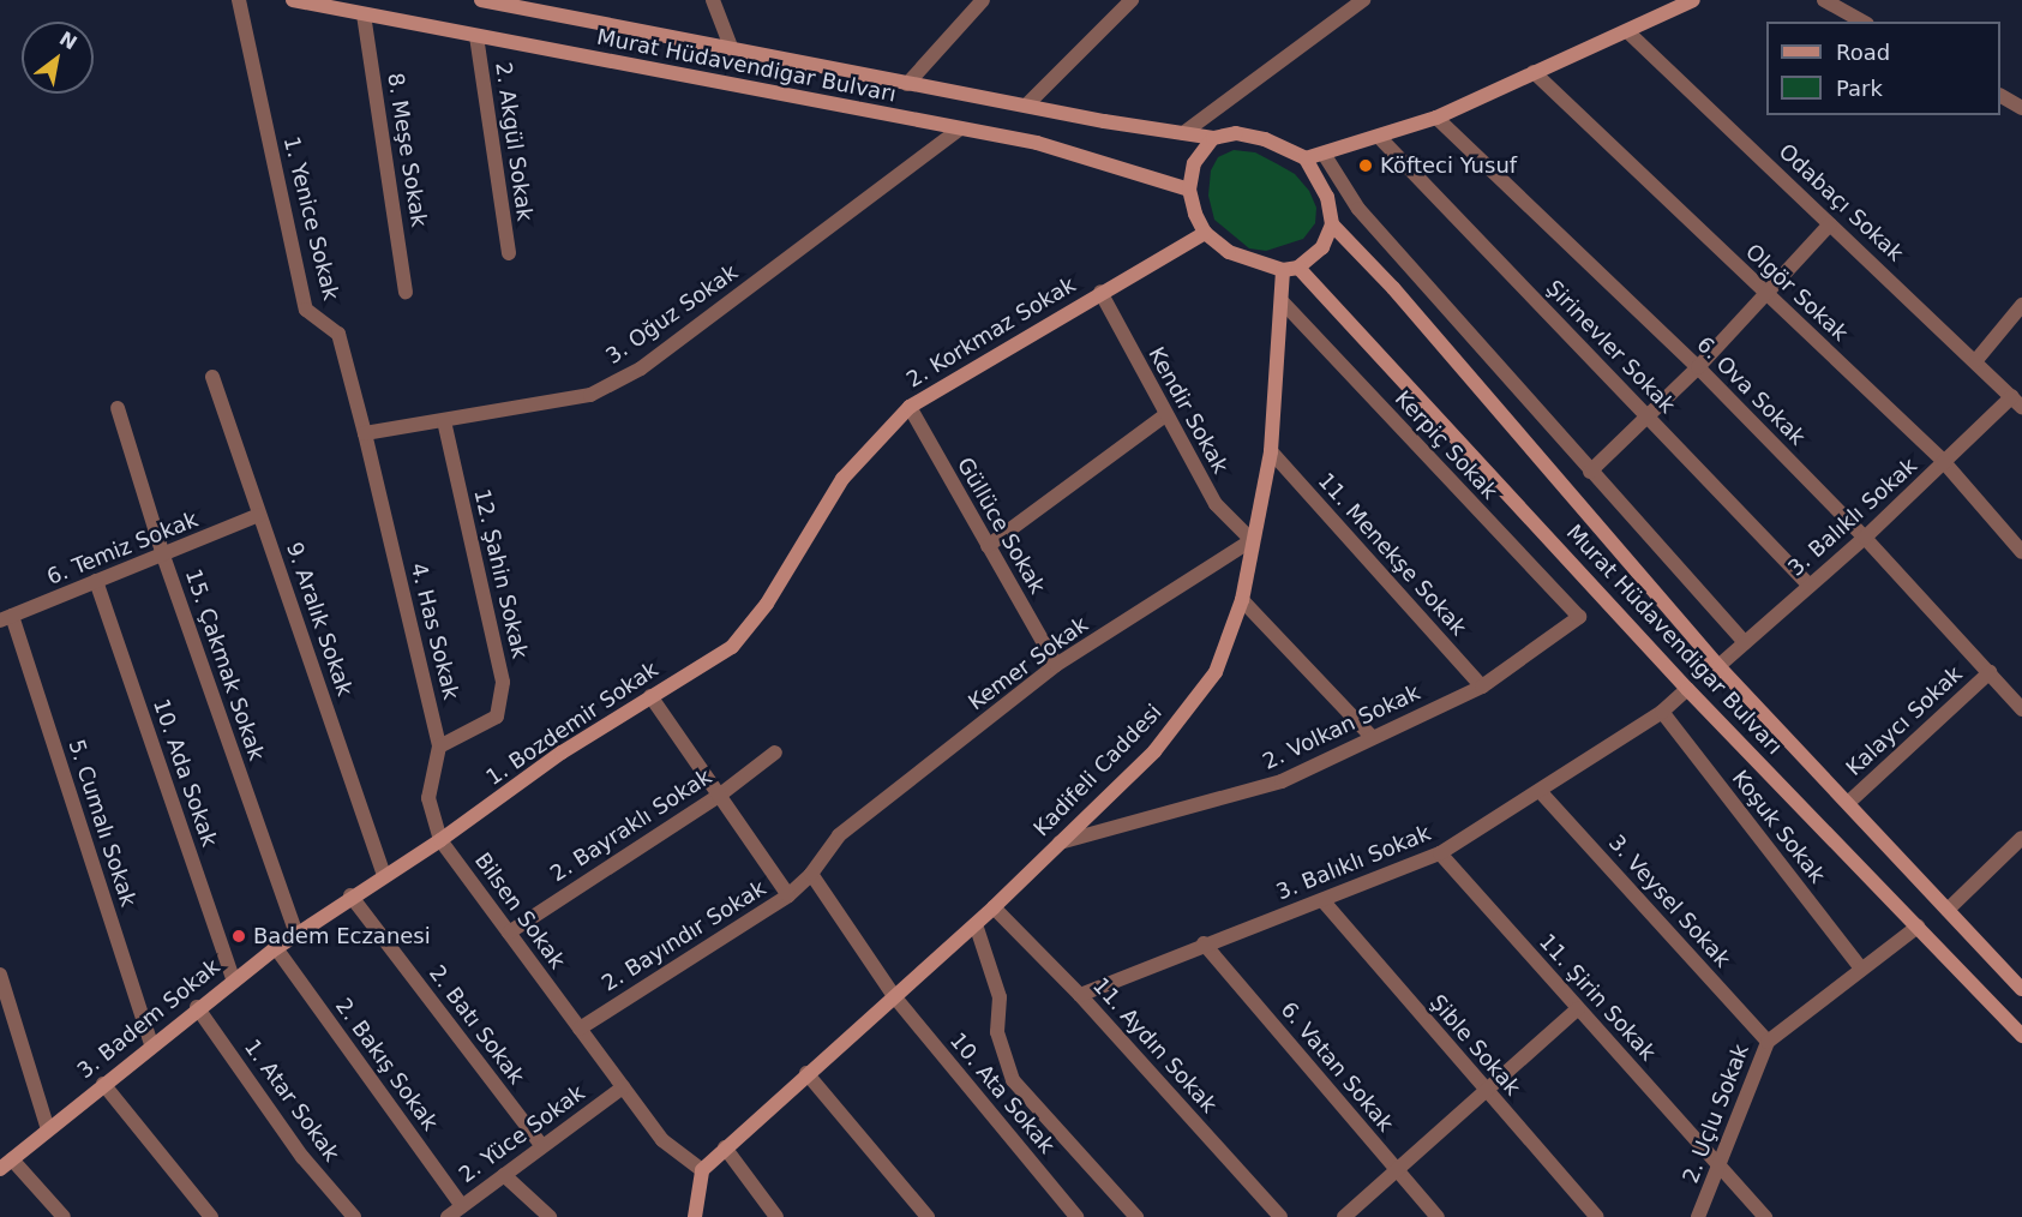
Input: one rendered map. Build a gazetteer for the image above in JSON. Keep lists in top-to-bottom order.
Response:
{
  "streets": {
    "main road": [
      "Murat Hüdavendigar Bulvarı",
      "2. Korkmaz Sokak",
      "1. Bozdemir Sokak",
      "Kadifeli Caddesi",
      "3. Badem Sokak"
    ],
    "street": [
      "2. Akgül Sokak",
      "8. Meşe Sokak",
      "Odabaçı Sokak",
      "1. Yenice Sokak",
      "Olgör Sokak",
      "3. Oğuz Sokak",
      "Şirinevler Sokak",
      "6. Ova Sokak",
      "Kendir Sokak",
      "Kerpiç Sokak",
      "3. Balıklı Sokak",
      "Güllüce Sokak",
      "6. Temiz Sokak",
      "11. Menekşe Sokak",
      "12. Şahin Sokak",
      "9. Aralık Sokak",
      "4. Has Sokak",
      "Kemer Sokak",
      "15. Çakmak Sokak",
      "Kalaycı Sokak",
      "2. Volkan Sokak",
      "10. Ada Sokak",
      "5. Cumalı Sokak",
      "2. Bayraklı Sokak",
      "Koşuk Sokak",
      "3. Veysel Sokak",
      "Bilsen Sokak",
      "2. Bayındır Sokak",
      "11. Şirin Sokak",
      "2. Batı Sokak",
      "11. Aydın Sokak",
      "Şible Sokak",
      "2. Bakış Sokak",
      "6. Vatan Sokak",
      "10. Ata Sokak",
      "1. Atar Sokak",
      "2. Uçlu Sokak",
      "2. Yüce Sokak"
    ]
  },
  "crossings": [
    ["Murat Hüdavendigar Bulvarı", "2. Akgül Sokak"],
    ["Murat Hüdavendigar Bulvarı", "8. Meşe Sokak"],
    ["Murat Hüdavendigar Bulvarı", "3. Oğuz Sokak"],
    ["Murat Hüdavendigar Bulvarı", "2. Korkmaz Sokak"],
    ["Murat Hüdavendigar Bulvarı", "3. Balıklı Sokak"],
    ["Murat Hüdavendigar Bulvarı", "Kalaycı Sokak"],
    ["Murat Hüdavendigar Bulvarı", "Kadifeli Caddesi"],
    ["Murat Hüdavendigar Bulvarı", "2. Uçlu Sokak"],
    ["Odabaçı Sokak", "3. Balıklı Sokak"],
    ["1. Yenice Sokak", "3. Oğuz Sokak"],
    ["1. Yenice Sokak", "4. Has Sokak"],
    ["Olgör Sokak", "3. Balıklı Sokak"],
    ["3. Oğuz Sokak", "12. Şahin Sokak"],
    ["3. Oğuz Sokak", "4. Has Sokak"],
    ["2. Korkmaz Sokak", "Kendir Sokak"],
    ["2. Korkmaz Sokak", "Güllüce Sokak"],
    ["2. Korkmaz Sokak", "1. Bozdemir Sokak"],
    ["2. Korkmaz Sokak", "Kadifeli Caddesi"],
    ["Şirinevler Sokak", "3. Balıklı Sokak"],
    ["6. Ova Sokak", "3. Balıklı Sokak"],
    ["6. Ova Sokak", "Kalaycı Sokak"],
    ["Kendir Sokak", "Kemer Sokak"],
    ["Kendir Sokak", "Kadifeli Caddesi"],
    ["Kerpiç Sokak", "2. Volkan Sokak"],
    ["Kerpiç Sokak", "Kadifeli Caddesi"],
    ["3. Balıklı Sokak", "Koşuk Sokak"],
    ["3. Balıklı Sokak", "3. Veysel Sokak"],
    ["3. Balıklı Sokak", "11. Şirin Sokak"],
    ["3. Balıklı Sokak", "11. Aydın Sokak"],
    ["3. Balıklı Sokak", "Şible Sokak"],
    ["3. Balıklı Sokak", "6. Vatan Sokak"],
    ["Güllüce Sokak", "Kemer Sokak"],
    ["6. Temiz Sokak", "9. Aralık Sokak"],
    ["6. Temiz Sokak", "15. Çakmak Sokak"],
    ["6. Temiz Sokak", "10. Ada Sokak"],
    ["6. Temiz Sokak", "5. Cumalı Sokak"],
    ["11. Menekşe Sokak", "2. Volkan Sokak"],
    ["11. Menekşe Sokak", "Kadifeli Caddesi"],
    ["12. Şahin Sokak", "4. Has Sokak"],
    ["9. Aralık Sokak", "3. Badem Sokak"],
    ["4. Has Sokak", "1. Bozdemir Sokak"],
    ["4. Has Sokak", "Bilsen Sokak"],
    ["4. Has Sokak", "3. Badem Sokak"],
    ["Kemer Sokak", "Kadifeli Caddesi"],
    ["Kemer Sokak", "2. Bayındır Sokak"],
    ["Kemer Sokak", "10. Ata Sokak"],
    ["15. Çakmak Sokak", "3. Badem Sokak"],
    ["1. Bozdemir Sokak", "Bilsen Sokak"],
    ["1. Bozdemir Sokak", "2. Bayındır Sokak"],
    ["1. Bozdemir Sokak", "3. Badem Sokak"],
    ["2. Volkan Sokak", "Kadifeli Caddesi"],
    ["Kadifeli Caddesi", "Bilsen Sokak"],
    ["Kadifeli Caddesi", "11. Aydın Sokak"],
    ["Kadifeli Caddesi", "10. Ata Sokak"],
    ["10. Ada Sokak", "3. Badem Sokak"],
    ["5. Cumalı Sokak", "3. Badem Sokak"],
    ["2. Bayraklı Sokak", "Bilsen Sokak"],
    ["2. Bayraklı Sokak", "2. Bayındır Sokak"],
    ["Koşuk Sokak", "2. Uçlu Sokak"],
    ["3. Veysel Sokak", "2. Uçlu Sokak"],
    ["Bilsen Sokak", "2. Bayındır Sokak"],
    ["Bilsen Sokak", "3. Badem Sokak"],
    ["Bilsen Sokak", "2. Yüce Sokak"],
    ["11. Şirin Sokak", "2. Uçlu Sokak"],
    ["3. Badem Sokak", "2. Batı Sokak"],
    ["3. Badem Sokak", "2. Bakış Sokak"],
    ["3. Badem Sokak", "1. Atar Sokak"],
    ["2. Batı Sokak", "2. Yüce Sokak"],
    ["2. Bakış Sokak", "2. Yüce Sokak"]
  ],
  "places": ["Köfteci Yusuf", "Badem Eczanesi"],
  "legend": ["Road", "Park"],
  "north": "top right"
}
